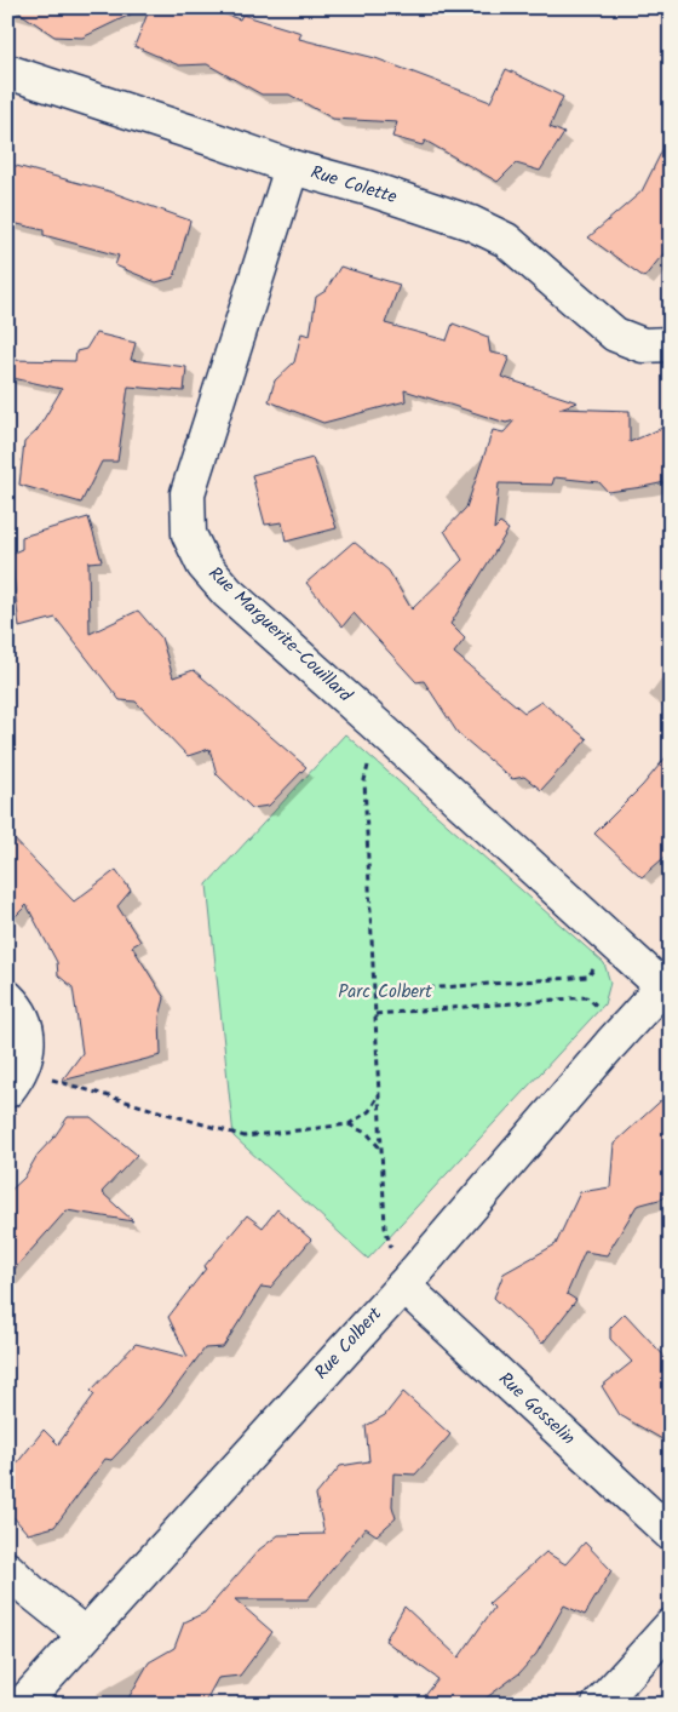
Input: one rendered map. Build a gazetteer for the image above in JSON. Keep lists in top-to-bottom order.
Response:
{
  "streets": {
    "street": [
      "Rue Colette",
      "Rue Marguerite-Couillard",
      "Rue Colbert",
      "Rue Gosselin"
    ]
  },
  "crossings": [
    ["Rue Colette", "Rue Marguerite-Couillard"],
    ["Rue Marguerite-Couillard", "Rue Colbert"],
    ["Rue Colbert", "Rue Gosselin"]
  ],
  "parks": ["Parc Colbert"]
}
